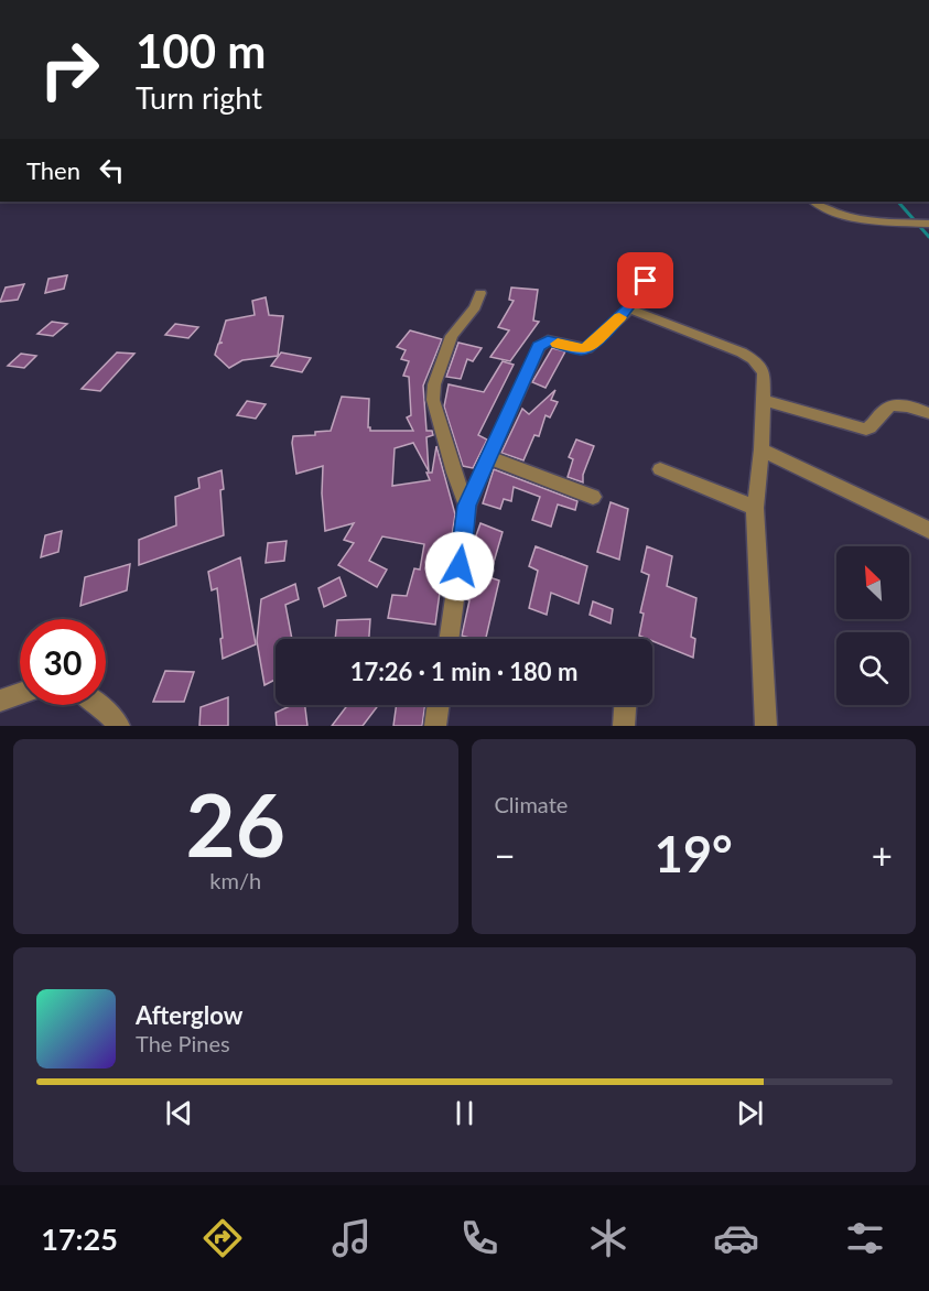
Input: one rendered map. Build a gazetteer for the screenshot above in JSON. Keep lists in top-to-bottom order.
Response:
{
  "north": "top left",
  "page": {
    "turn": ["100 m", "Turn right"],
    "then": "Then",
    "limit": "30",
    "trip": "17:26 · 1 min · 180 m",
    "tile": [
      ["26", "km/h"],
      "Climate"
    ],
    "heat": ["−", "19°", "+"],
    "song": ["Afterglow", "The Pines"],
    "tabs": "17:25"
  }
}
